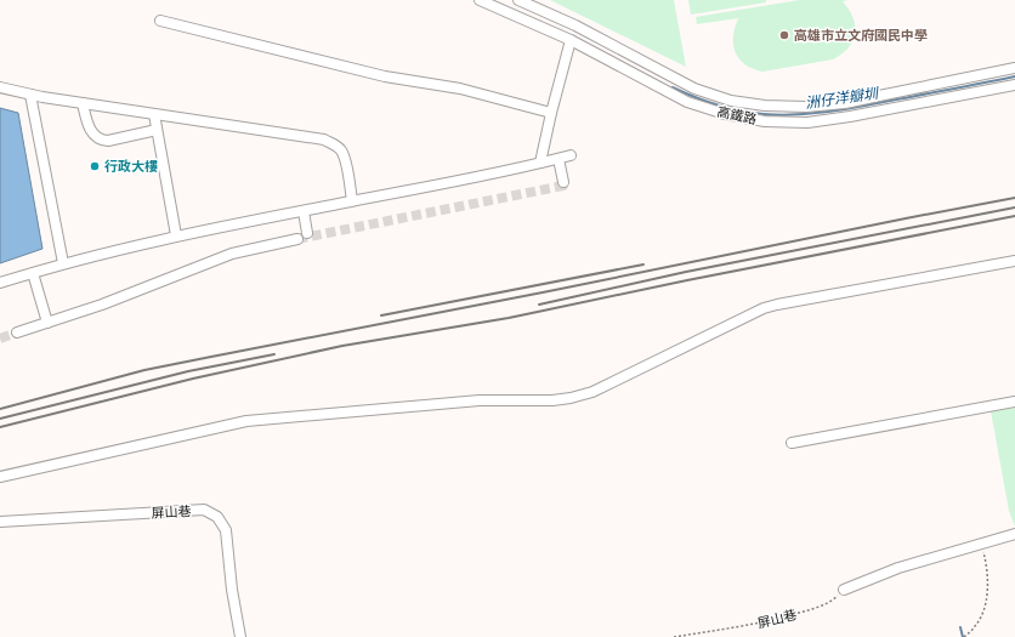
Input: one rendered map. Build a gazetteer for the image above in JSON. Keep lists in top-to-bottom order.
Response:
{
  "streets": {
    "street": ["高鐵路", "屏山巷"]
  },
  "water": ["洲仔洋瓣圳"],
  "places": ["高雄市立文府國民中學", "行政大樓"]
}
